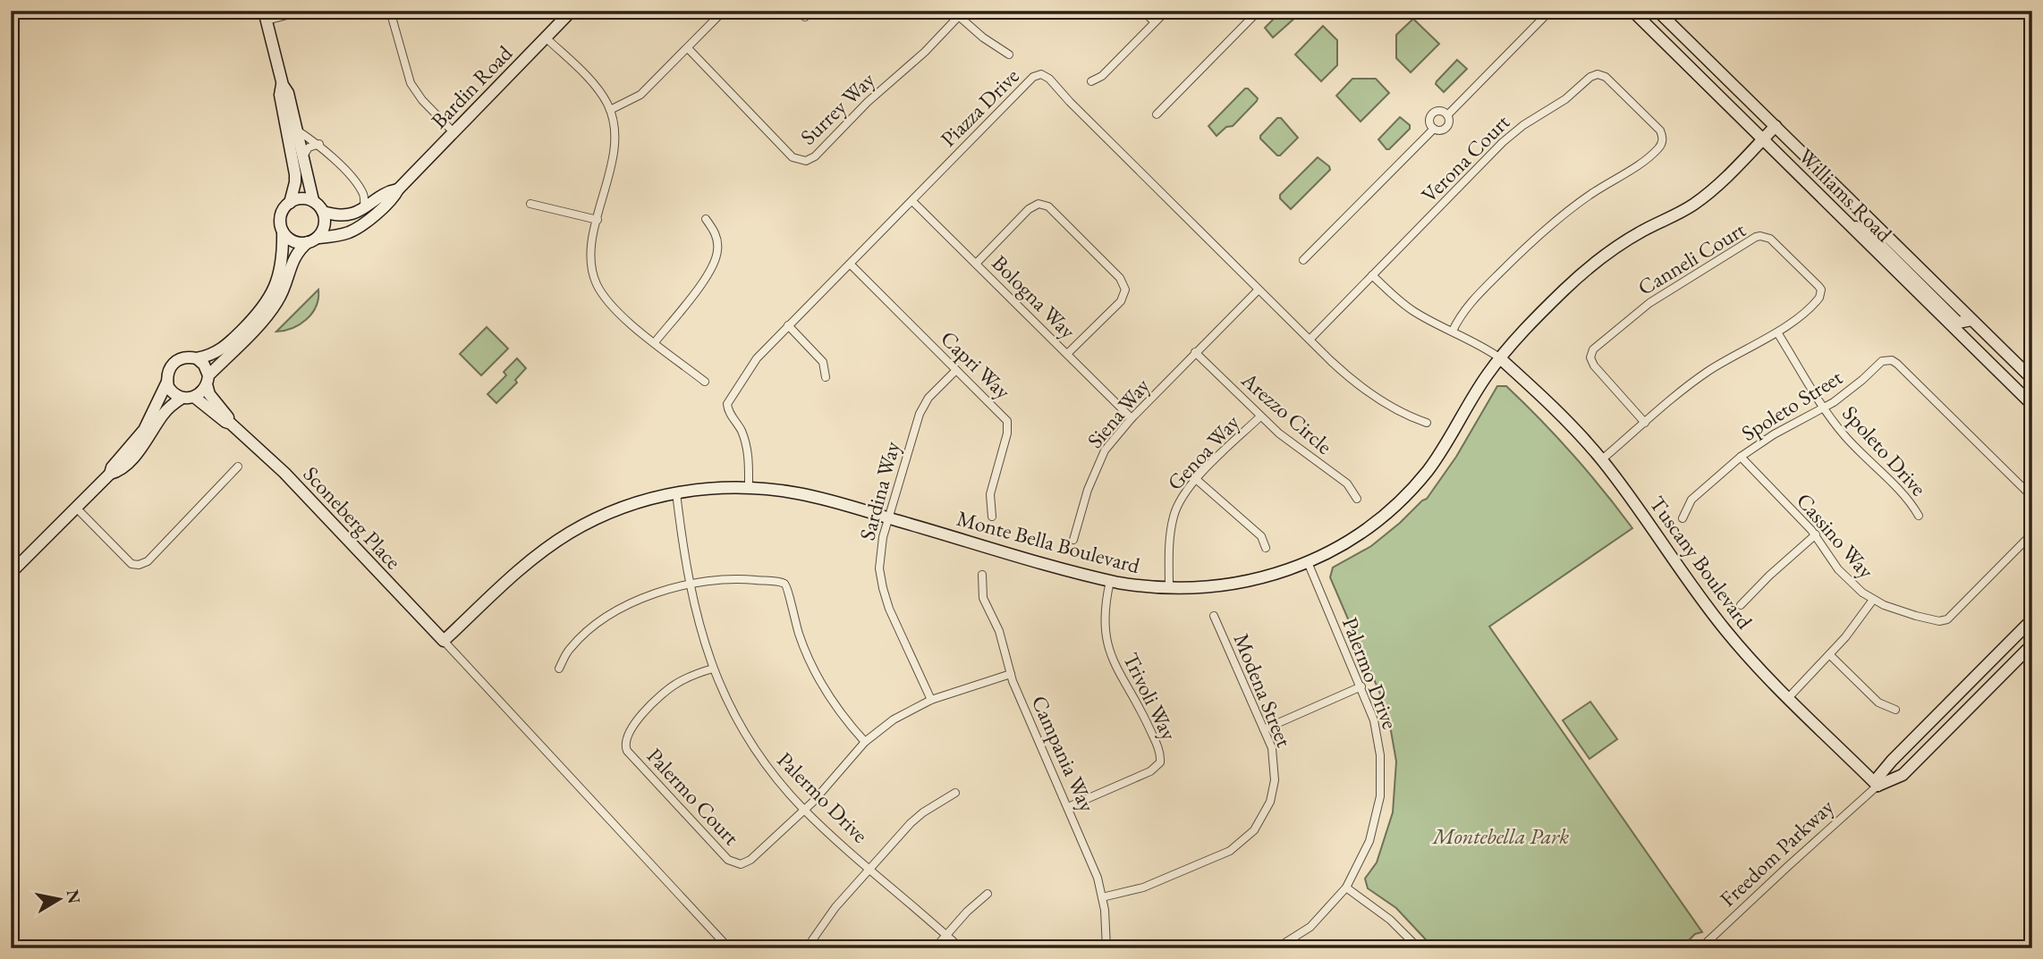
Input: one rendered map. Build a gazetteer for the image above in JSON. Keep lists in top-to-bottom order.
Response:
{
  "streets": {
    "street": [
      "Bardin Road",
      "Piazza Drive",
      "Surrey Way",
      "Verona Court",
      "Williams Road",
      "Canneli Court",
      "Bologna Way",
      "Capri Way",
      "Spoleto Street",
      "Siena Way",
      "Arezzo Circle",
      "Spoleto Drive",
      "Genoa Way",
      "Sardina Way",
      "Sconeberg Place",
      "Cassino Way",
      "Monte Bella Boulevard",
      "Tuscany Boulevard",
      "Palermo Drive",
      "Modena Street",
      "Trivoli Way",
      "Campania Way",
      "Palermo Court",
      "Freedom Parkway"
    ]
  },
  "crossings": [
    ["Piazza Drive", "Verona Court"],
    ["Piazza Drive", "Bologna Way"],
    ["Piazza Drive", "Capri Way"],
    ["Piazza Drive", "Siena Way"],
    ["Piazza Drive", "Monte Bella Boulevard"],
    ["Williams Road", "Monte Bella Boulevard"],
    ["Canneli Court", "Spoleto Drive"],
    ["Canneli Court", "Tuscany Boulevard"],
    ["Bologna Way", "Siena Way"],
    ["Capri Way", "Sardina Way"],
    ["Spoleto Street", "Spoleto Drive"],
    ["Spoleto Street", "Cassino Way"],
    ["Siena Way", "Arezzo Circle"],
    ["Arezzo Circle", "Genoa Way"],
    ["Genoa Way", "Monte Bella Boulevard"],
    ["Sardina Way", "Monte Bella Boulevard"],
    ["Sconeberg Place", "Monte Bella Boulevard"],
    ["Monte Bella Boulevard", "Tuscany Boulevard"],
    ["Monte Bella Boulevard", "Palermo Drive"],
    ["Monte Bella Boulevard", "Trivoli Way"],
    ["Tuscany Boulevard", "Freedom Parkway"],
    ["Palermo Drive", "Palermo Court"],
    ["Modena Street", "Campania Way"],
    ["Trivoli Way", "Campania Way"]
  ],
  "parks": ["Montebella Park"],
  "north": "right"
}
